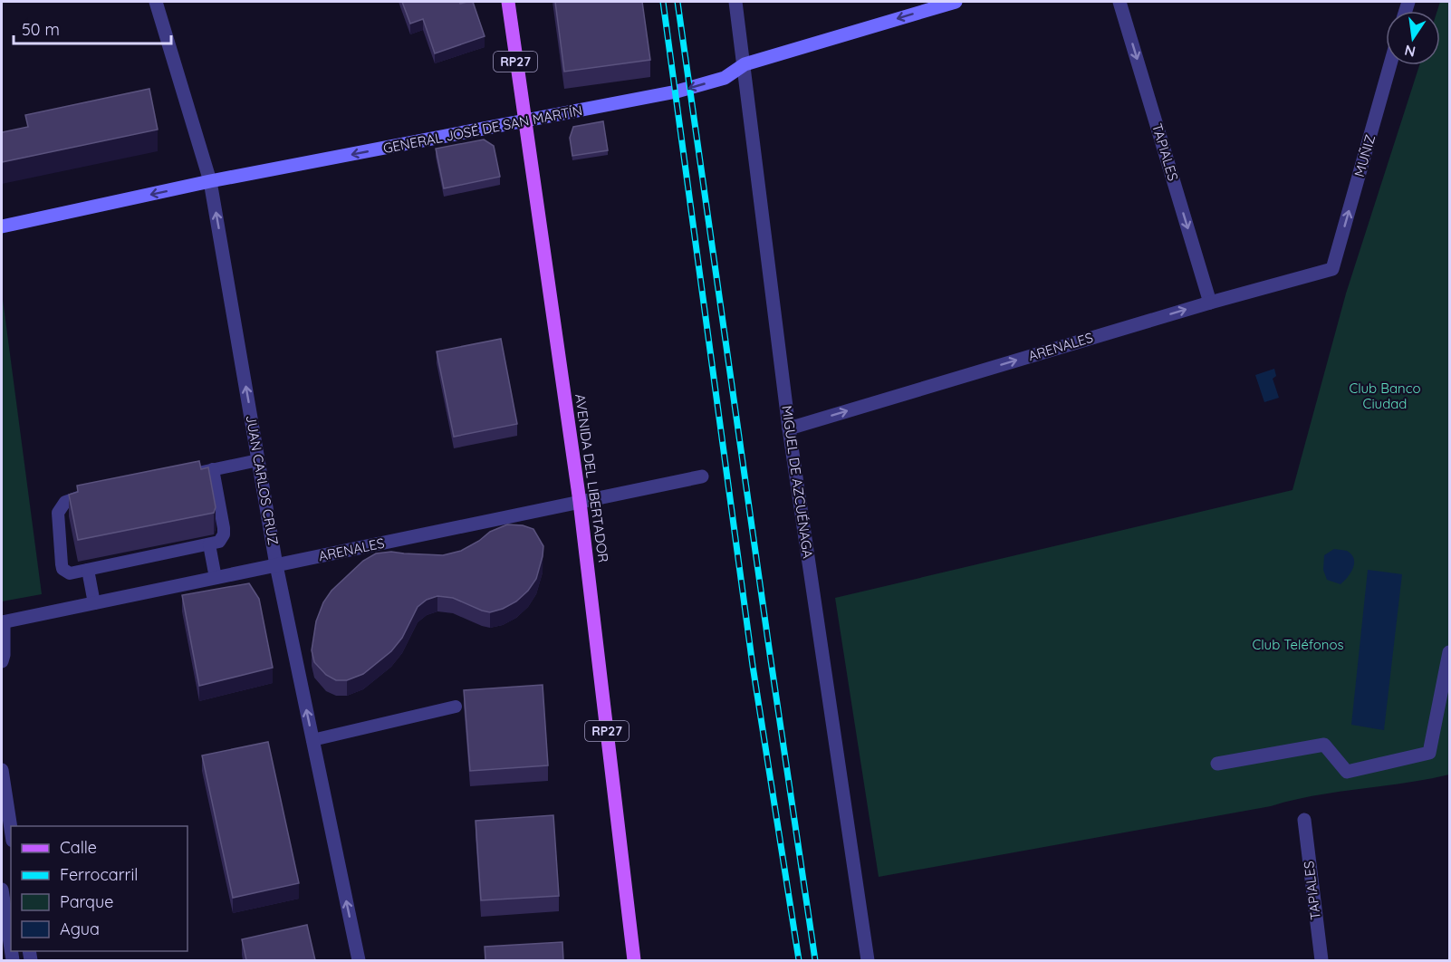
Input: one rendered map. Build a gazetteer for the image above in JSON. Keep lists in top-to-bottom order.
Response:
{
  "streets": {
    "main road": ["RP27", "AVENIDA DEL LIBERTADOR"],
    "street": [
      "GENERAL JOSÉ DE SAN MARTÍN",
      "TAPIALES",
      "MUÑIZ",
      "ARENALES",
      "JUAN CARLOS CRUZ",
      "MIGUEL DE AZCUÉNAGA"
    ]
  },
  "crossings": [
    ["GENERAL JOSÉ DE SAN MARTÍN", "AVENIDA DEL LIBERTADOR"],
    ["GENERAL JOSÉ DE SAN MARTÍN", "JUAN CARLOS CRUZ"],
    ["GENERAL JOSÉ DE SAN MARTÍN", "MIGUEL DE AZCUÉNAGA"],
    ["TAPIALES", "ARENALES"],
    ["MUÑIZ", "ARENALES"],
    ["ARENALES", "AVENIDA DEL LIBERTADOR"],
    ["ARENALES", "JUAN CARLOS CRUZ"],
    ["ARENALES", "MIGUEL DE AZCUÉNAGA"]
  ],
  "one_way": [
    "GENERAL JOSÉ DE SAN MARTÍN",
    "TAPIALES",
    "MUÑIZ",
    "JUAN CARLOS CRUZ"
  ],
  "parks": ["Club Banco Ciudad", "Club Teléfonos"],
  "legend": [
    "Calle",
    "Ferrocarril",
    "Parque",
    "Agua"
  ],
  "scale_bar": "50 m",
  "north": "bottom"
}
